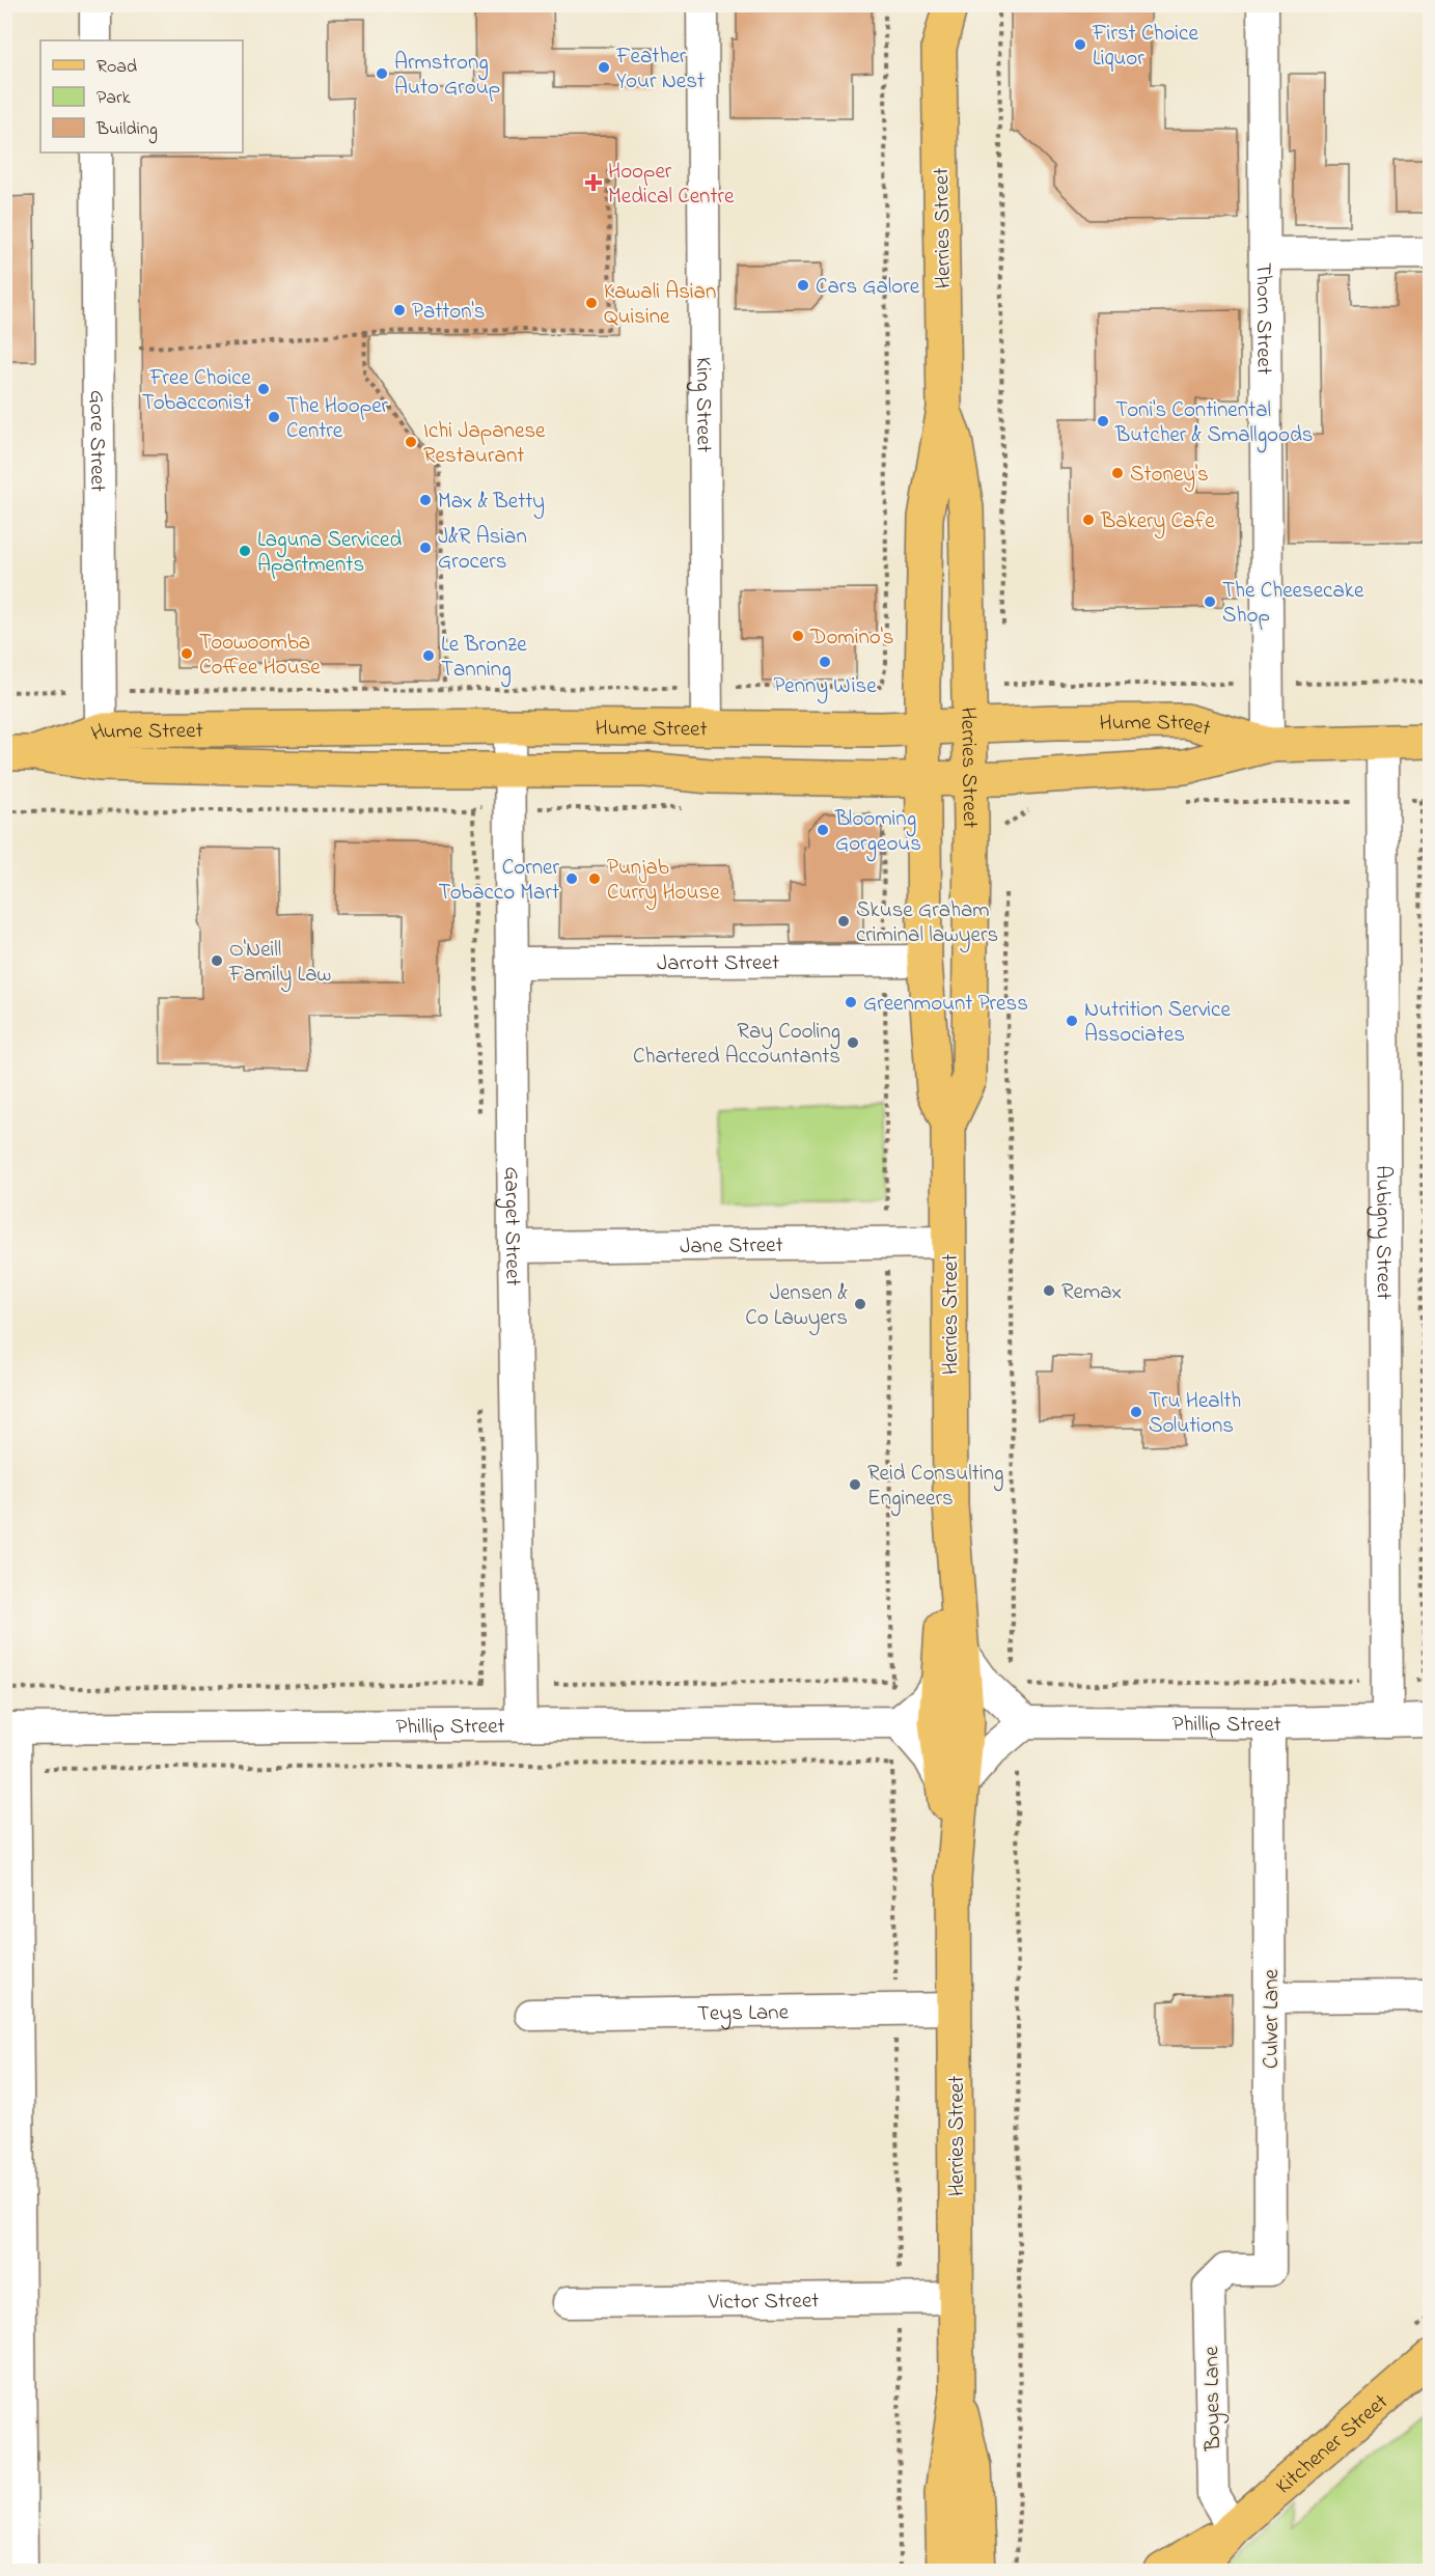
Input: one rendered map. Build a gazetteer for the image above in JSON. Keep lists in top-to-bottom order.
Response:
{
  "streets": {
    "main road": ["Herries Street", "Hume Street", "Kitchener Street"],
    "street": [
      "Thorn Street",
      "King Street",
      "Gore Street",
      "Jarrott Street",
      "Garget Street",
      "Aubigny Street",
      "Jane Street",
      "Phillip Street",
      "Teys Lane",
      "Culver Lane",
      "Victor Street",
      "Boyes Lane"
    ]
  },
  "crossings": [
    ["Herries Street", "Hume Street"],
    ["Herries Street", "Jarrott Street"],
    ["Herries Street", "Jane Street"],
    ["Herries Street", "Teys Lane"],
    ["Herries Street", "Victor Street"],
    ["Thorn Street", "Hume Street"],
    ["King Street", "Hume Street"],
    ["Gore Street", "Hume Street"],
    ["Hume Street", "Garget Street"],
    ["Hume Street", "Aubigny Street"],
    ["Jarrott Street", "Garget Street"],
    ["Garget Street", "Jane Street"],
    ["Garget Street", "Phillip Street"],
    ["Aubigny Street", "Phillip Street"],
    ["Phillip Street", "Culver Lane"],
    ["Culver Lane", "Boyes Lane"],
    ["Boyes Lane", "Kitchener Street"]
  ],
  "places": {
    "other": [
      "First Choice Liquor",
      "Feather Your Nest",
      "Armstrong Auto Group",
      "Cars Galore",
      "Kawali Asian Quisine",
      "Patton's",
      "Free Choice Tobacconist",
      "The Hooper Centre",
      "Toni's Continental Butcher & Smallgoods",
      "Ichi Japanese Restaurant",
      "Stoney's",
      "Max & Betty",
      "Bakery Cafe",
      "J&R Asian Grocers",
      "Laguna Serviced Apartments",
      "The Cheesecake Shop",
      "Domino's",
      "Toowoomba Coffee House",
      "Le Bronze Tanning",
      "Penny Wise",
      "Blooming Gorgeous",
      "Corner Tobacco Mart",
      "Punjab Curry House",
      "Skuse Graham criminal lawyers",
      "O'Neill Family Law",
      "Greenmount Press",
      "Nutrition Service Associates",
      "Ray Cooling Chartered Accountants",
      "Remax",
      "Jensen & Co Lawyers",
      "Tru Health Solutions",
      "Reid Consulting Engineers"
    ],
    "health": ["Hooper Medical Centre"]
  },
  "legend": ["Road", "Park", "Building"]
}
